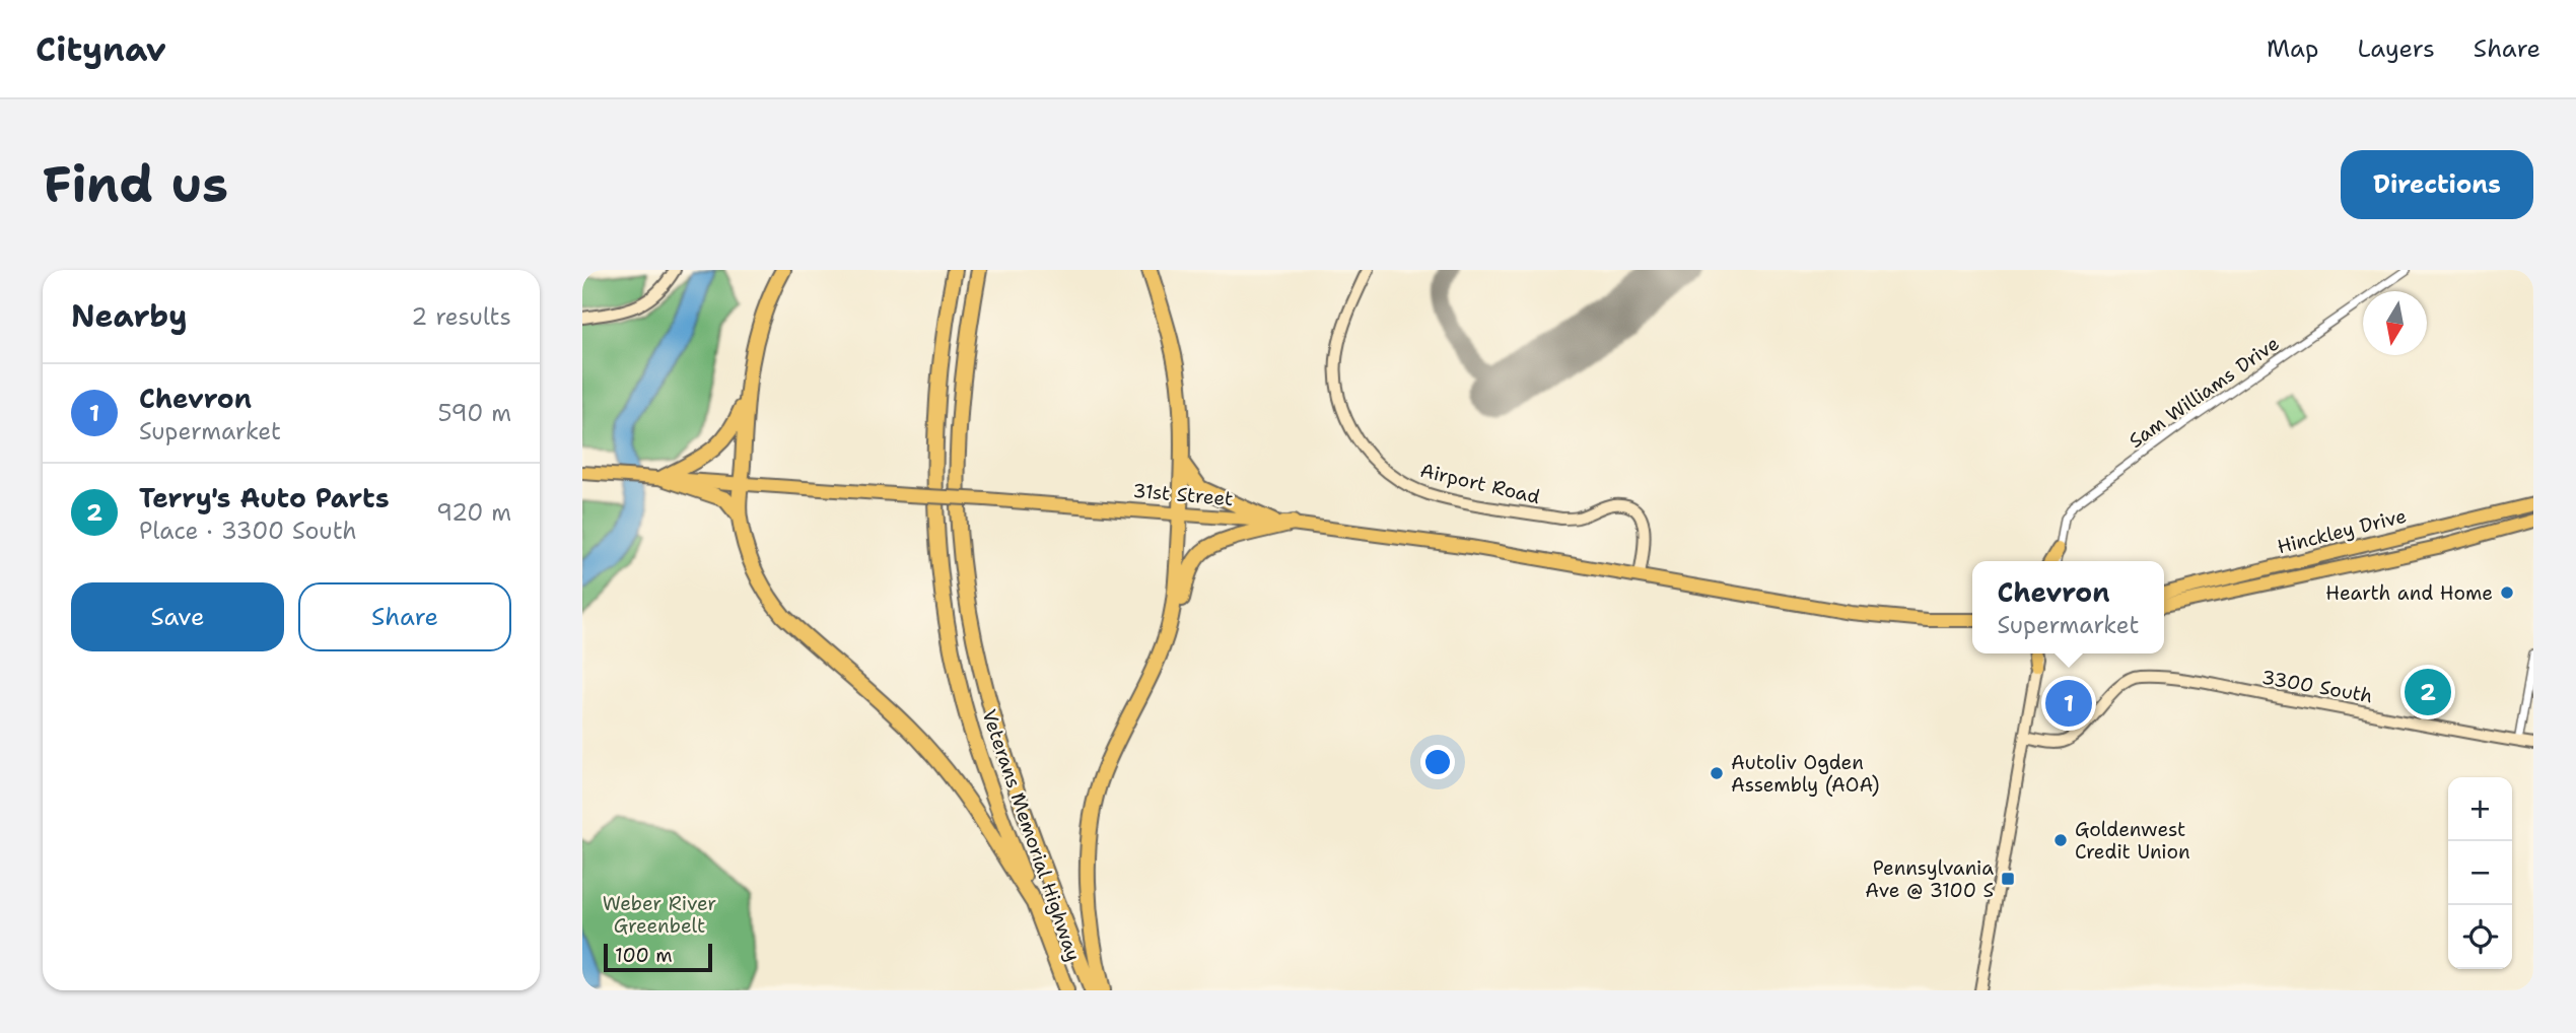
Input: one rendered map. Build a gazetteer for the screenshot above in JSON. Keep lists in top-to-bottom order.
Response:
{
  "streets": {
    "highway": ["Veterans Memorial Highway"],
    "main road": ["31st Street", "Hinckley Drive"],
    "street": ["Sam Williams Drive", "Airport Road", "3300 South"]
  },
  "crossings": [
    ["Airport Road", "31st Street"]
  ],
  "parks": ["Weber River Greenbelt"],
  "places": {
    "other": ["Hearth and Home", "Autoliv Ogden Assembly (AOA)", "Goldenwest Credit Union"],
    "transit": ["Pennsylvania Ave @ 3100 S"]
  },
  "scale_bar": "100 m",
  "north": "bottom",
  "page": {
    "header": "Citynav",
    "nav": ["Map", "Layers", "Share"],
    "buttons": [
      "Directions",
      ["Save", "Share"]
    ],
    "title": "Find us",
    "heading": ["Nearby", "2 results"],
    "list": [
      {
        "mark": "1",
        "name": "Chevron",
        "note": "Supermarket",
        "value": "590 m"
      },
      {
        "mark": "2",
        "name": "Terry's Auto Parts",
        "note": "Place · 3300 South",
        "value": "920 m"
      }
    ],
    "popup": ["Chevron", "Supermarket"],
    "pins": ["2", "1"],
    "map_buttons": ["+", "−"],
    "scale": "100 m"
  }
}
